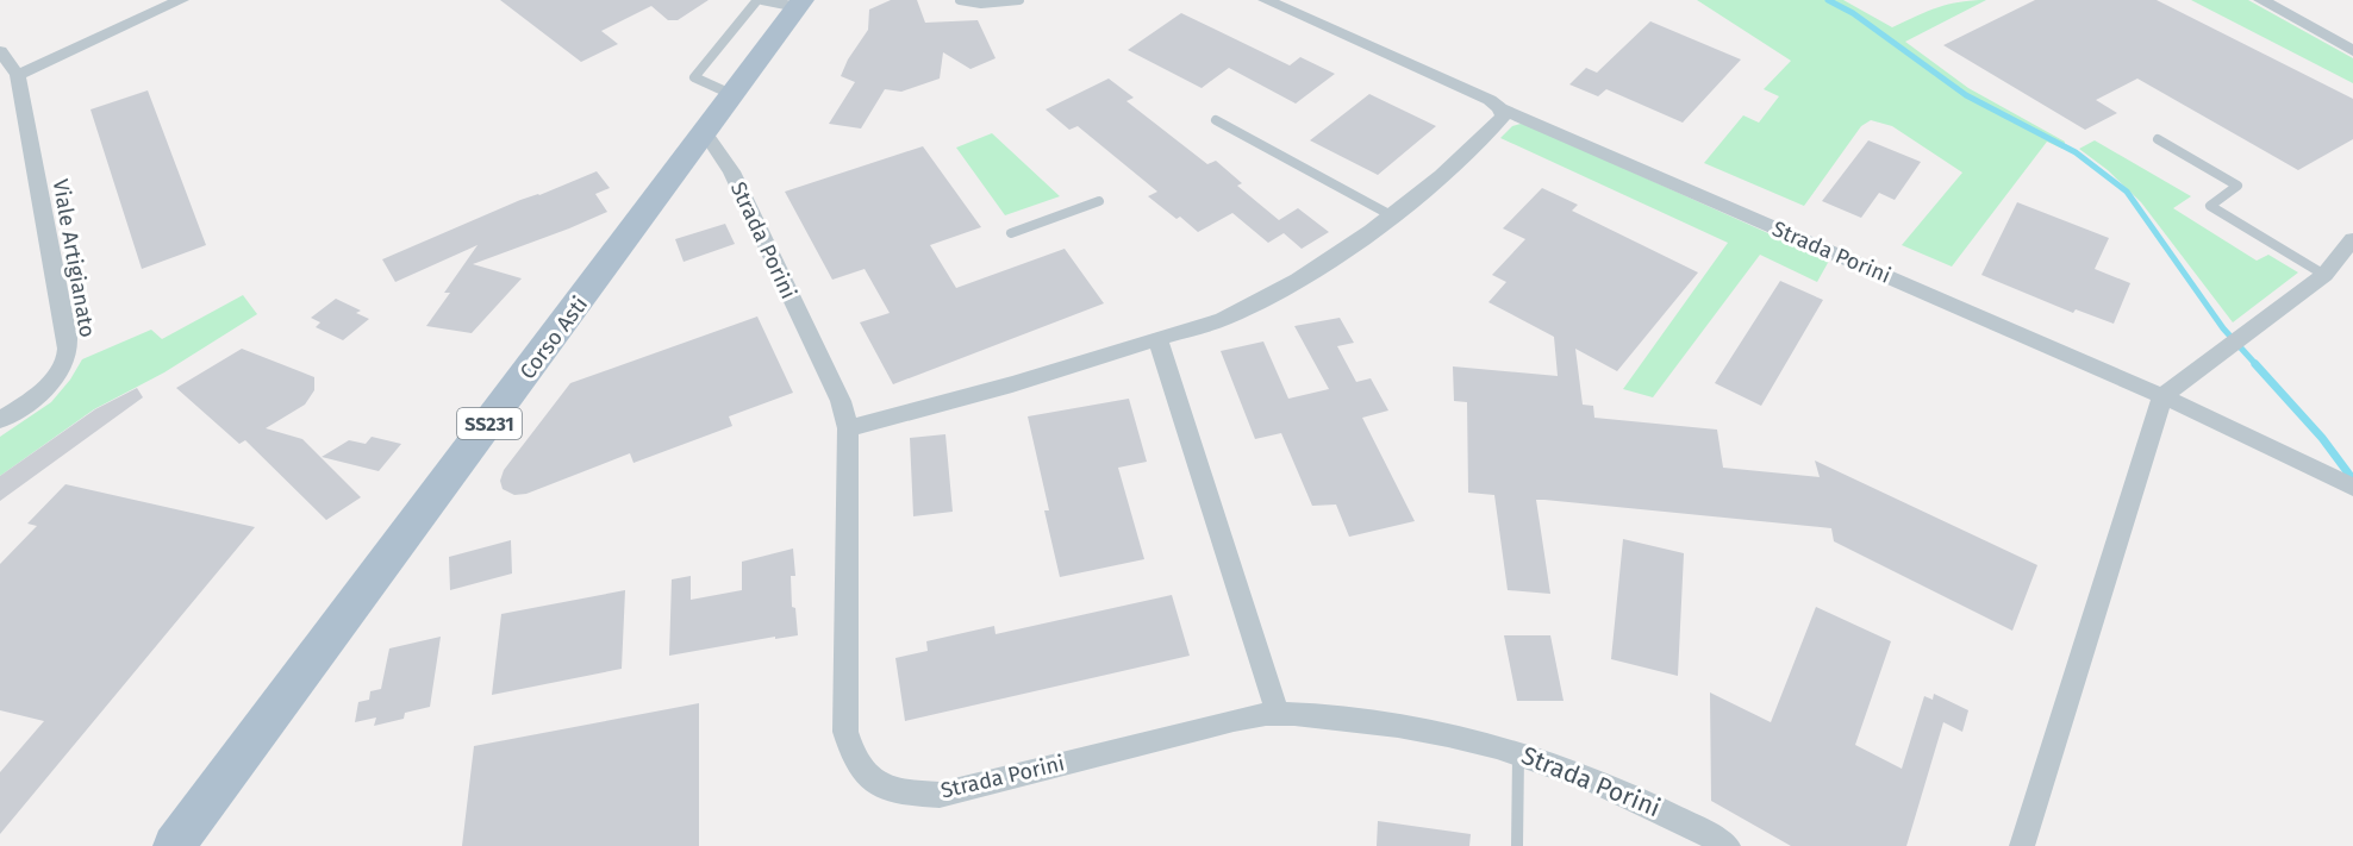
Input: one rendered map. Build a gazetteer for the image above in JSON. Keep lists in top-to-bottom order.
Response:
{
  "streets": {
    "main road": ["Corso Asti", "SS231"],
    "street": ["Strada Porini", "Viale Artigianato"]
  },
  "crossings": [
    ["Strada Porini", "Corso Asti"]
  ]
}
